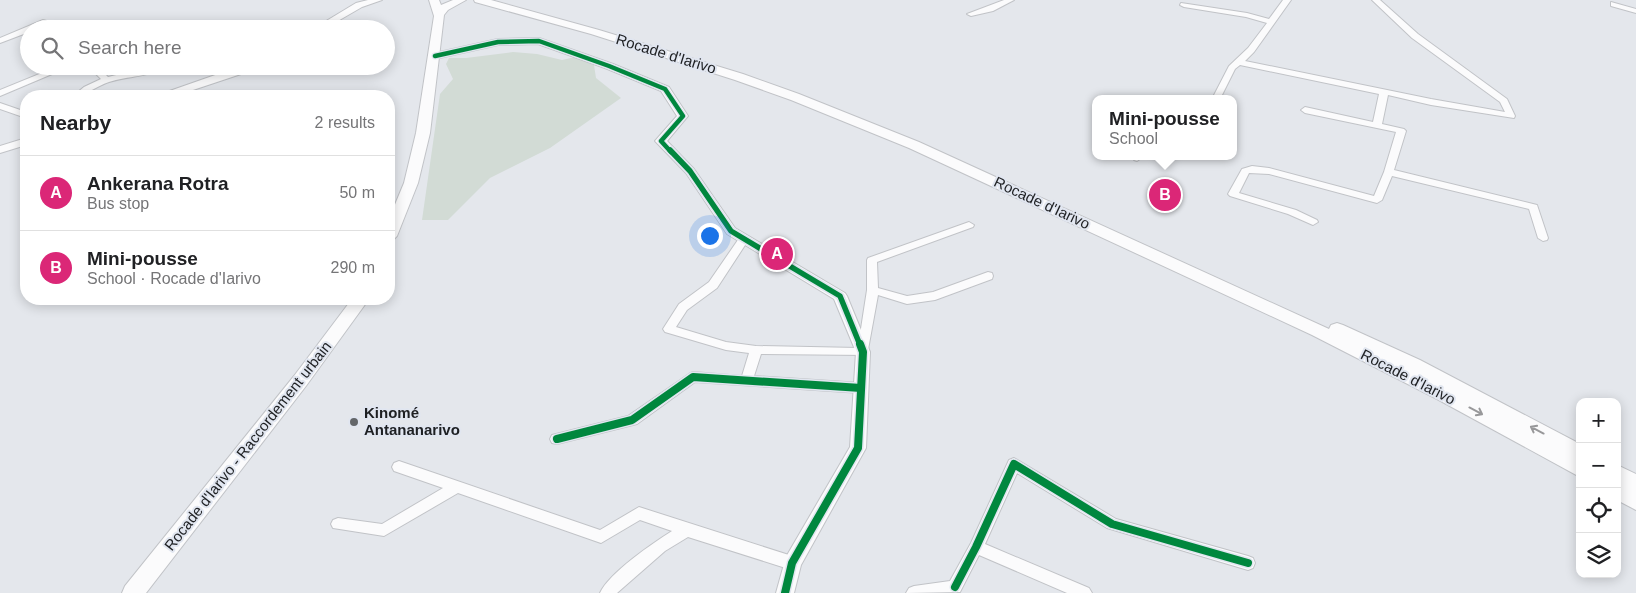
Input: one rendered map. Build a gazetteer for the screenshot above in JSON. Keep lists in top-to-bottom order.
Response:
{
  "streets": {
    "main road": ["Rocade d'Iarivo", "Rocade d'Iarivo - Raccordement urbain"]
  },
  "places": ["Kinomé Antananarivo"],
  "page": {
    "search": "Search here",
    "heading": ["Nearby", "2 results"],
    "popup": ["Mini-pousse", "School"],
    "list": [
      {
        "mark": "A",
        "name": "Ankerana Rotra",
        "note": "Bus stop",
        "value": "50 m"
      },
      {
        "mark": "B",
        "name": "Mini-pousse",
        "note": "School · Rocade d'Iarivo",
        "value": "290 m"
      }
    ],
    "pins": ["B", "A"],
    "map_buttons": ["+", "−"]
  }
}
